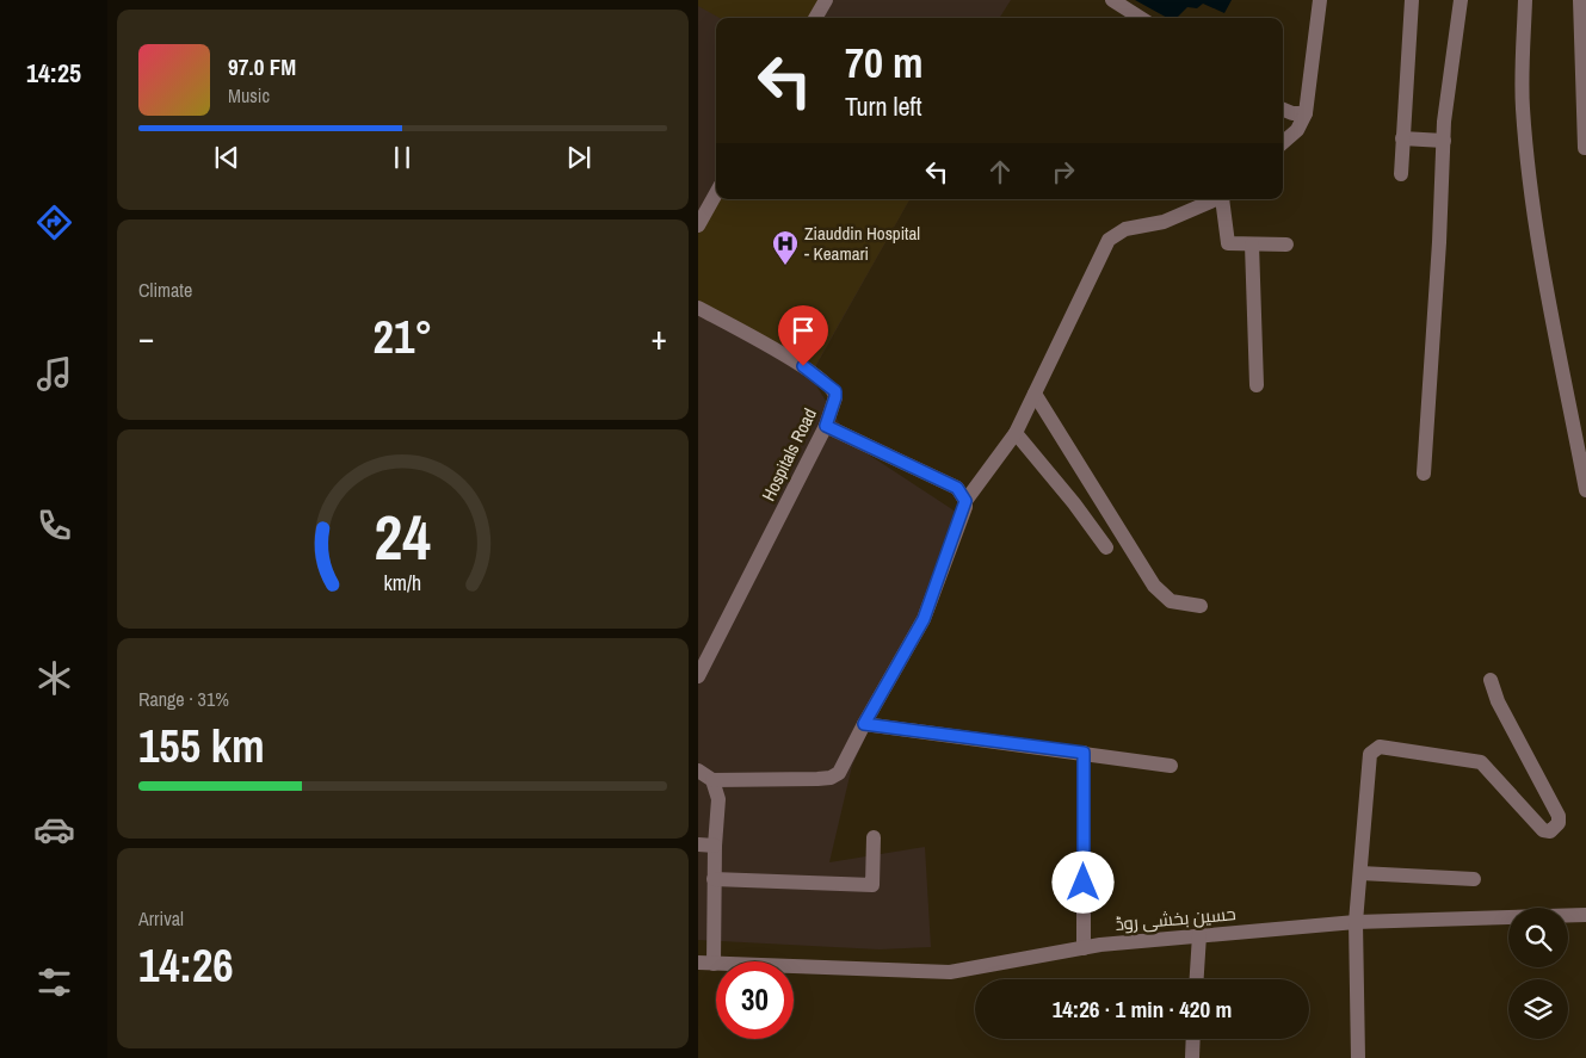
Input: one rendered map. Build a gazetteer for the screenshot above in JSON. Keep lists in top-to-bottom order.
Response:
{
  "streets": {
    "street": ["Hospitals Road", "حسین بخشی روڈ"]
  },
  "places": {
    "hospital": ["Ziauddin Hospital - Keamari"]
  },
  "page": {
    "tabs": "14:25",
    "turn": ["70 m", "Turn left"],
    "song": ["97.0 FM", "Music"],
    "tile": [
      "Climate",
      ["Range · 31%", "155 km"],
      ["Arrival", "14:26"]
    ],
    "heat": ["−", "21°", "+"],
    "limit": "30",
    "trip": "14:26 · 1 min · 420 m",
    "gauge": ["24", "km/h"]
  }
}
